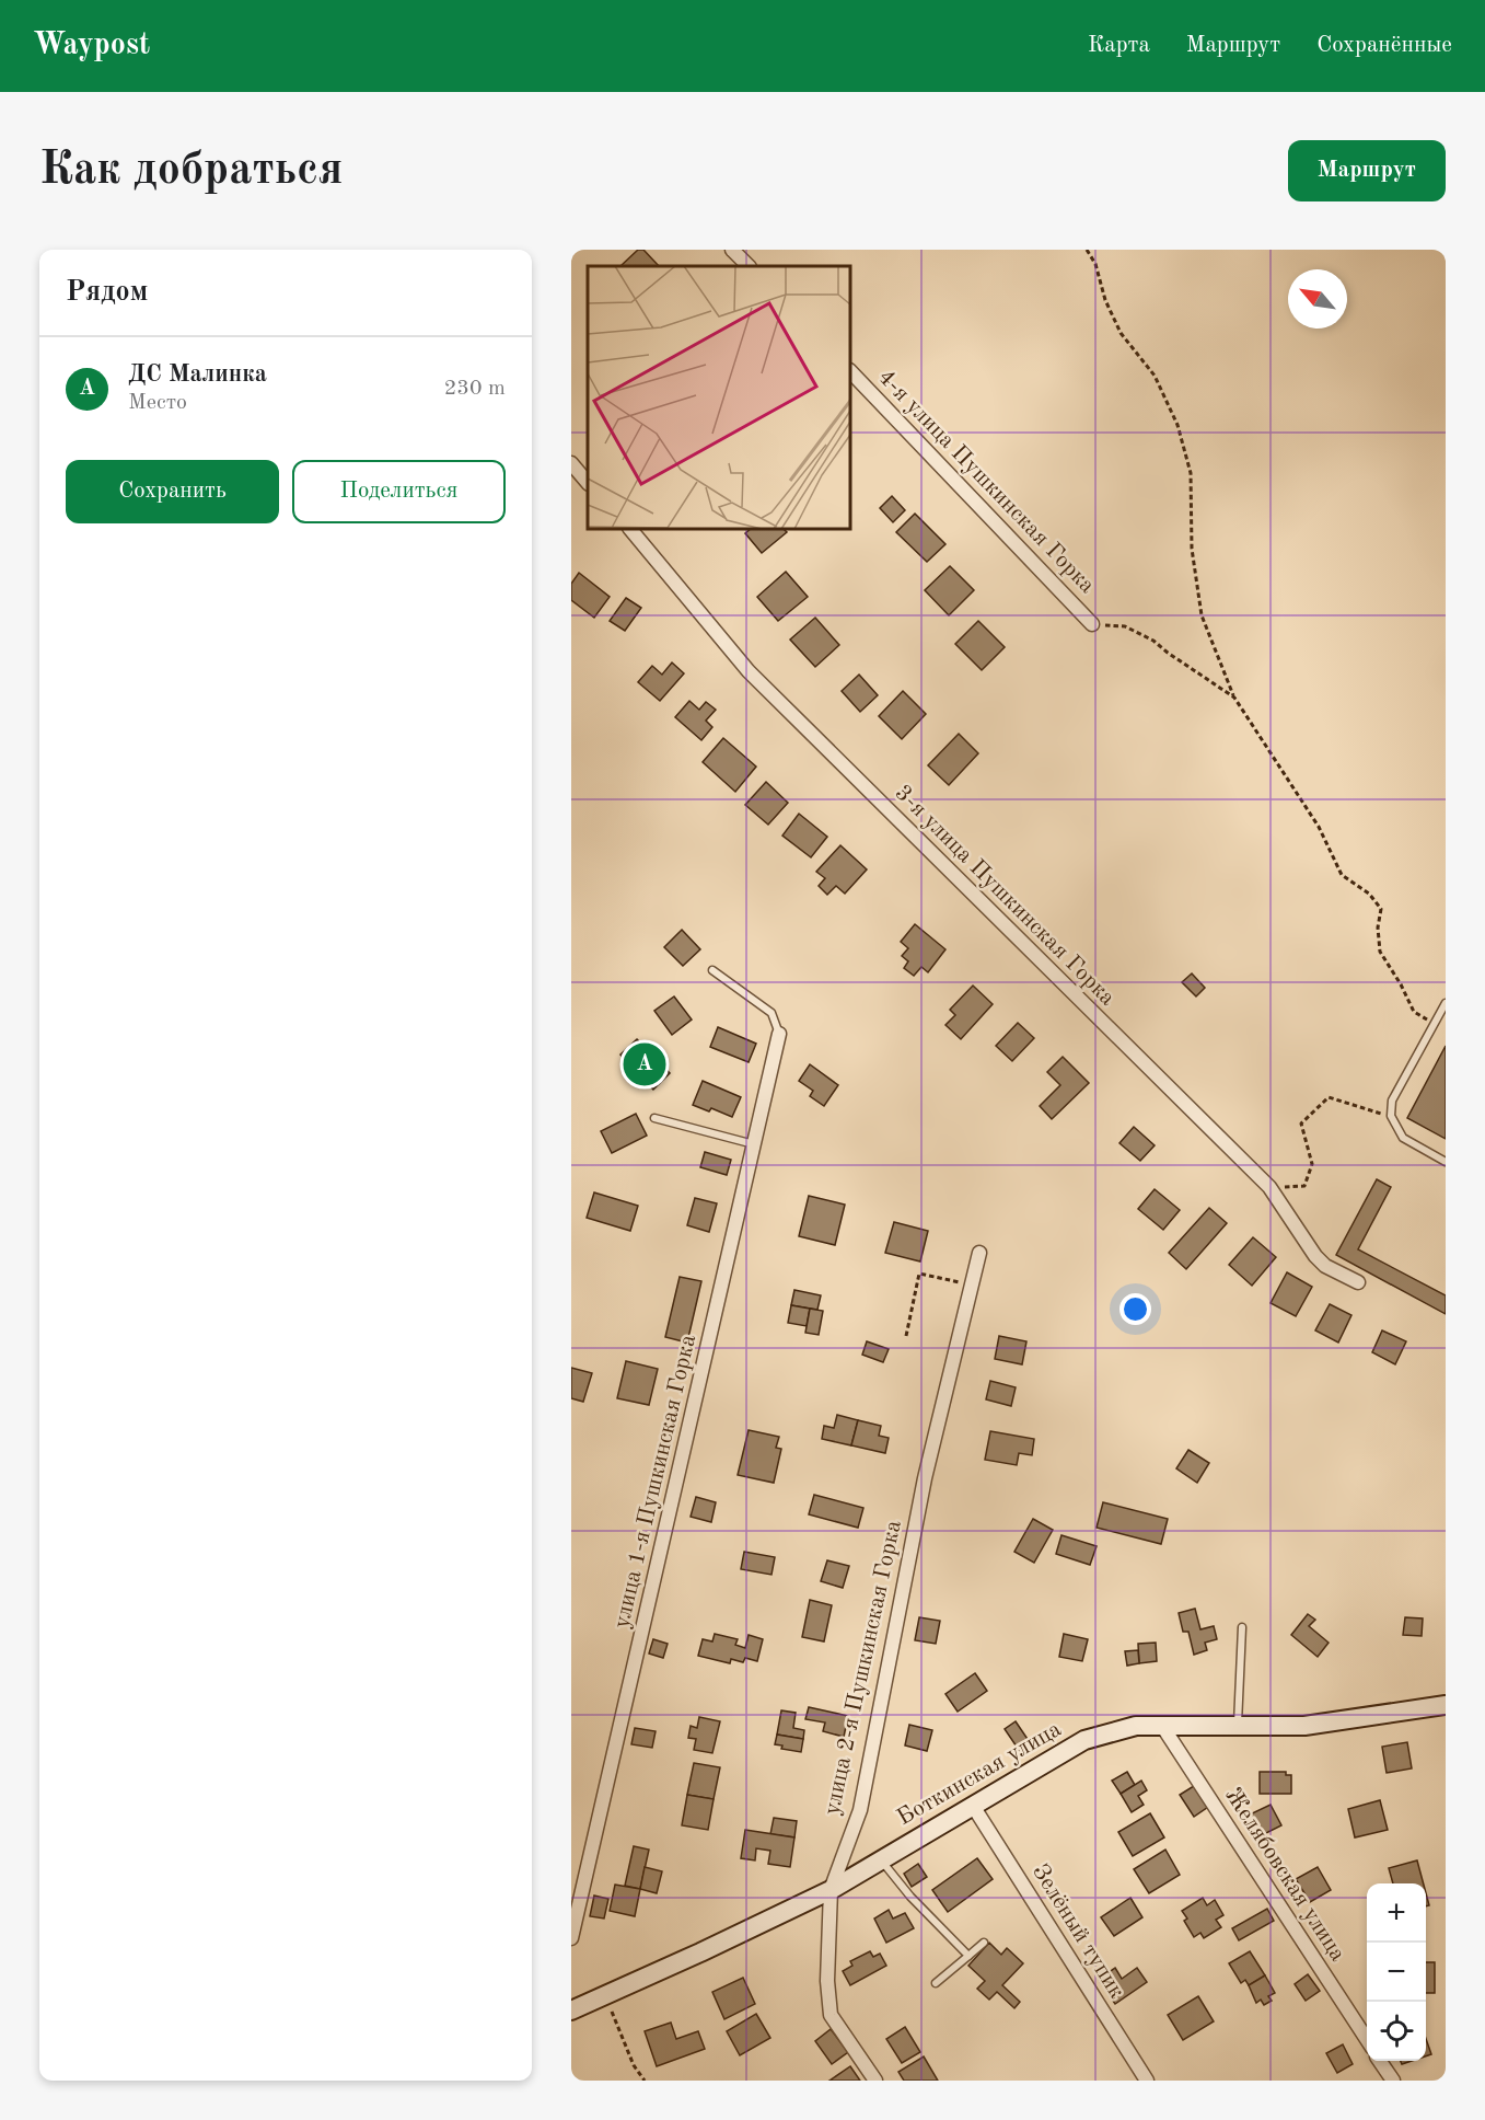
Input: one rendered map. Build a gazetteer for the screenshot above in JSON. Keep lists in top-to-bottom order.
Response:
{
  "streets": {
    "street": [
      "4-я улица Пушкинская Горка",
      "3-я улица Пушкинская Горка",
      "улица 1-я Пушкинская Горка",
      "улица 2-я Пушкинская Горка",
      "Боткинская улица",
      "Желябовская улица",
      "Зелёный тупик"
    ]
  },
  "crossings": [
    ["улица 2-я Пушкинская Горка", "Боткинская улица"],
    ["Боткинская улица", "Желябовская улица"],
    ["Боткинская улица", "Зелёный тупик"]
  ],
  "north": "top left",
  "page": {
    "header": "Waypost",
    "nav": ["Карта", "Маршрут", "Сохранённые"],
    "buttons": [
      "Маршрут",
      ["Сохранить", "Поделиться"]
    ],
    "title": "Как добраться",
    "heading": "Рядом",
    "list": [
      {
        "mark": "A",
        "name": "ДС Малинка",
        "note": "Место",
        "value": "230 m"
      }
    ],
    "pins": "A",
    "map_buttons": ["+", "−"]
  }
}
